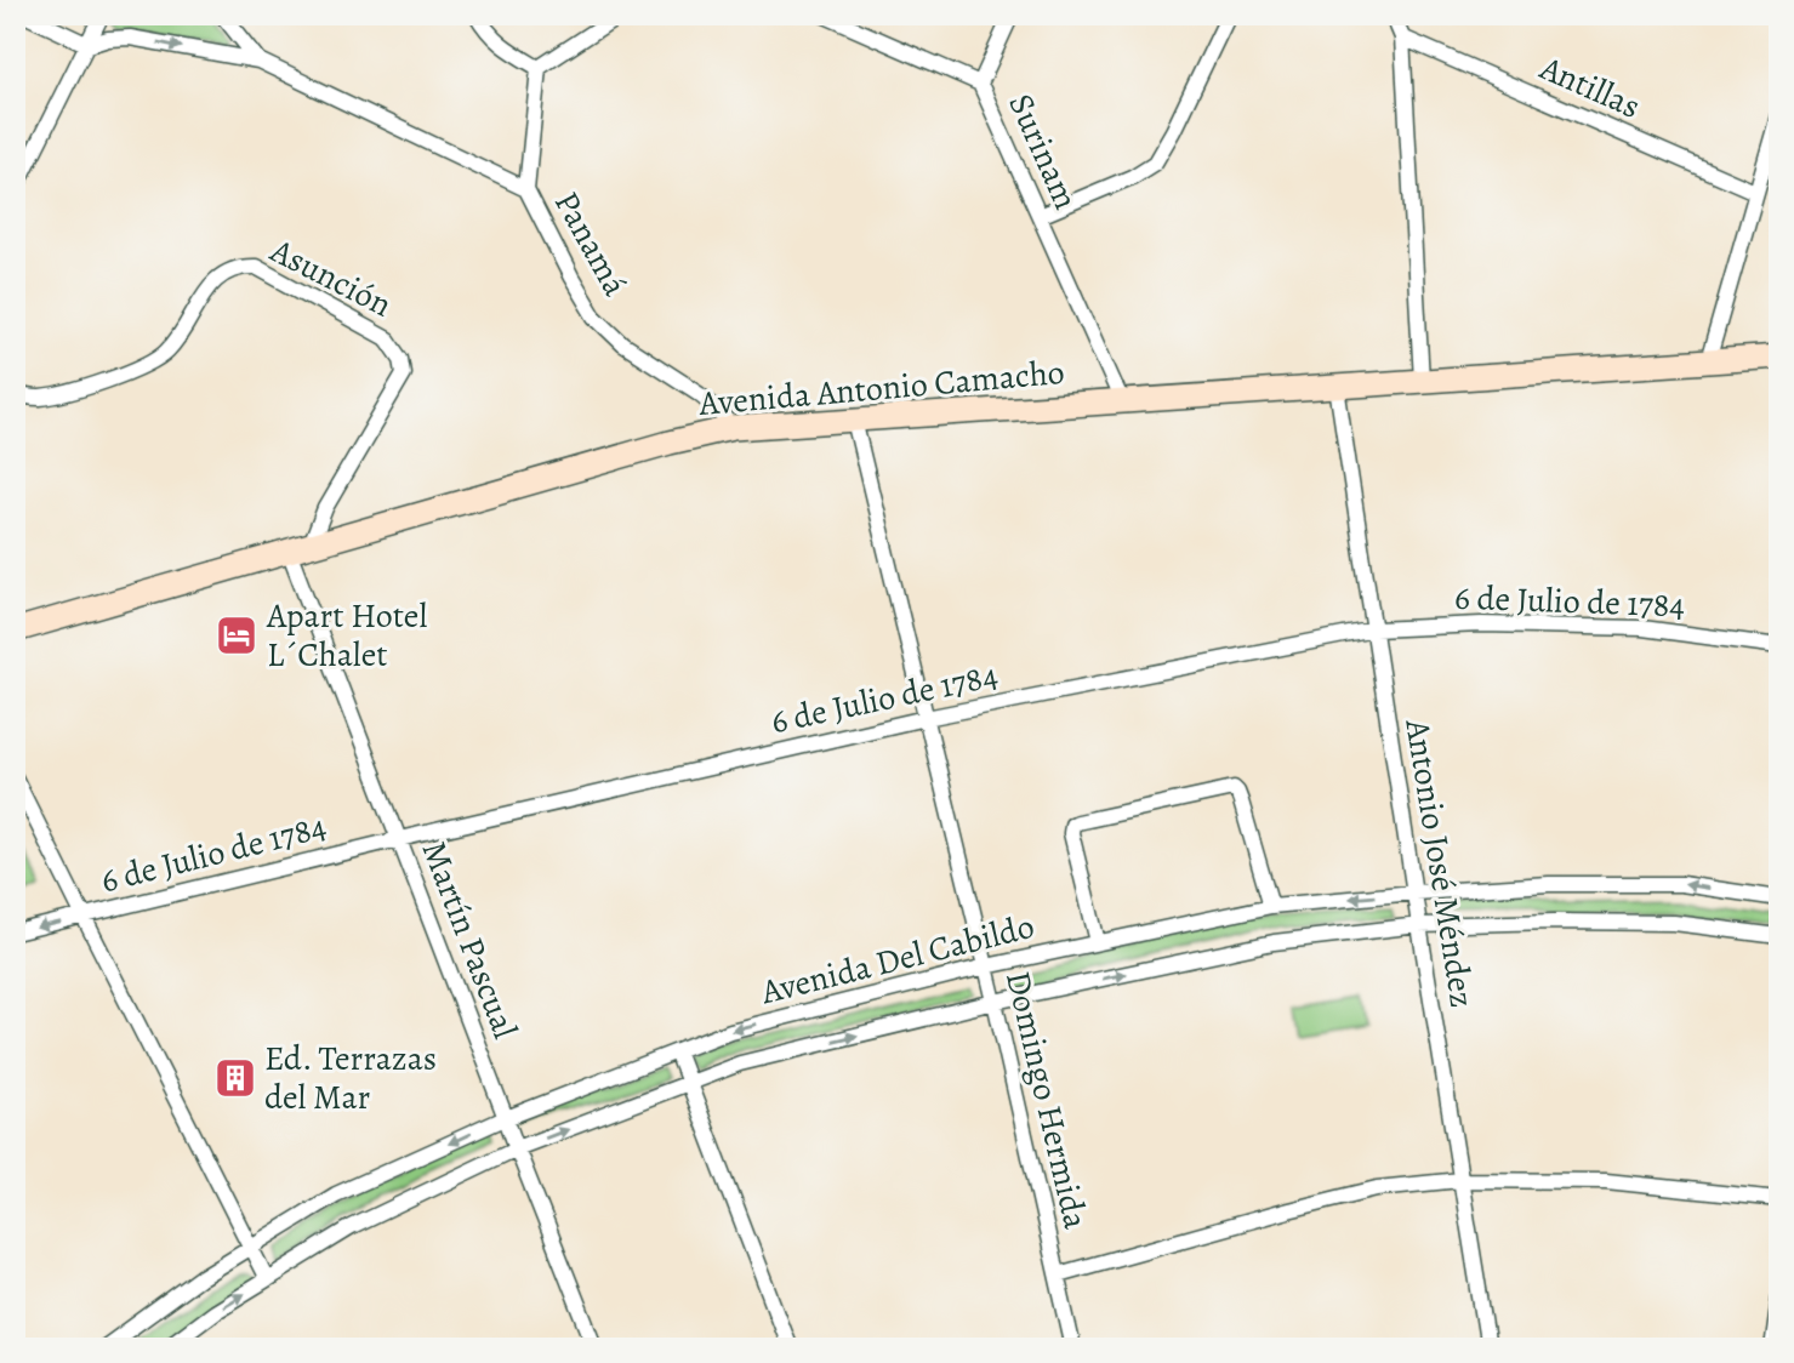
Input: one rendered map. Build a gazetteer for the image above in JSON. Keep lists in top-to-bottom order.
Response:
{
  "streets": {
    "street": [
      "Antillas",
      "Surinam",
      "Panamá",
      "Asunción",
      "Avenida Antonio Camacho",
      "6 de Julio de 1784",
      "Antonio José Méndez",
      "Martín Pascual",
      "Avenida Del Cabildo",
      "Domingo Hermida"
    ]
  },
  "crossings": [
    ["Surinam", "Avenida Antonio Camacho"],
    ["Panamá", "Avenida Antonio Camacho"],
    ["Asunción", "Avenida Antonio Camacho"],
    ["Asunción", "Martín Pascual"],
    ["Avenida Antonio Camacho", "Antonio José Méndez"],
    ["Avenida Antonio Camacho", "Martín Pascual"],
    ["Avenida Antonio Camacho", "Domingo Hermida"],
    ["6 de Julio de 1784", "Antonio José Méndez"],
    ["6 de Julio de 1784", "Martín Pascual"],
    ["6 de Julio de 1784", "Domingo Hermida"],
    ["Antonio José Méndez", "Avenida Del Cabildo"],
    ["Martín Pascual", "Avenida Del Cabildo"],
    ["Avenida Del Cabildo", "Domingo Hermida"]
  ],
  "places": {
    "hotel": ["Apart Hotel L´Chalet"],
    "building": ["Ed. Terrazas del Mar"]
  }
}
